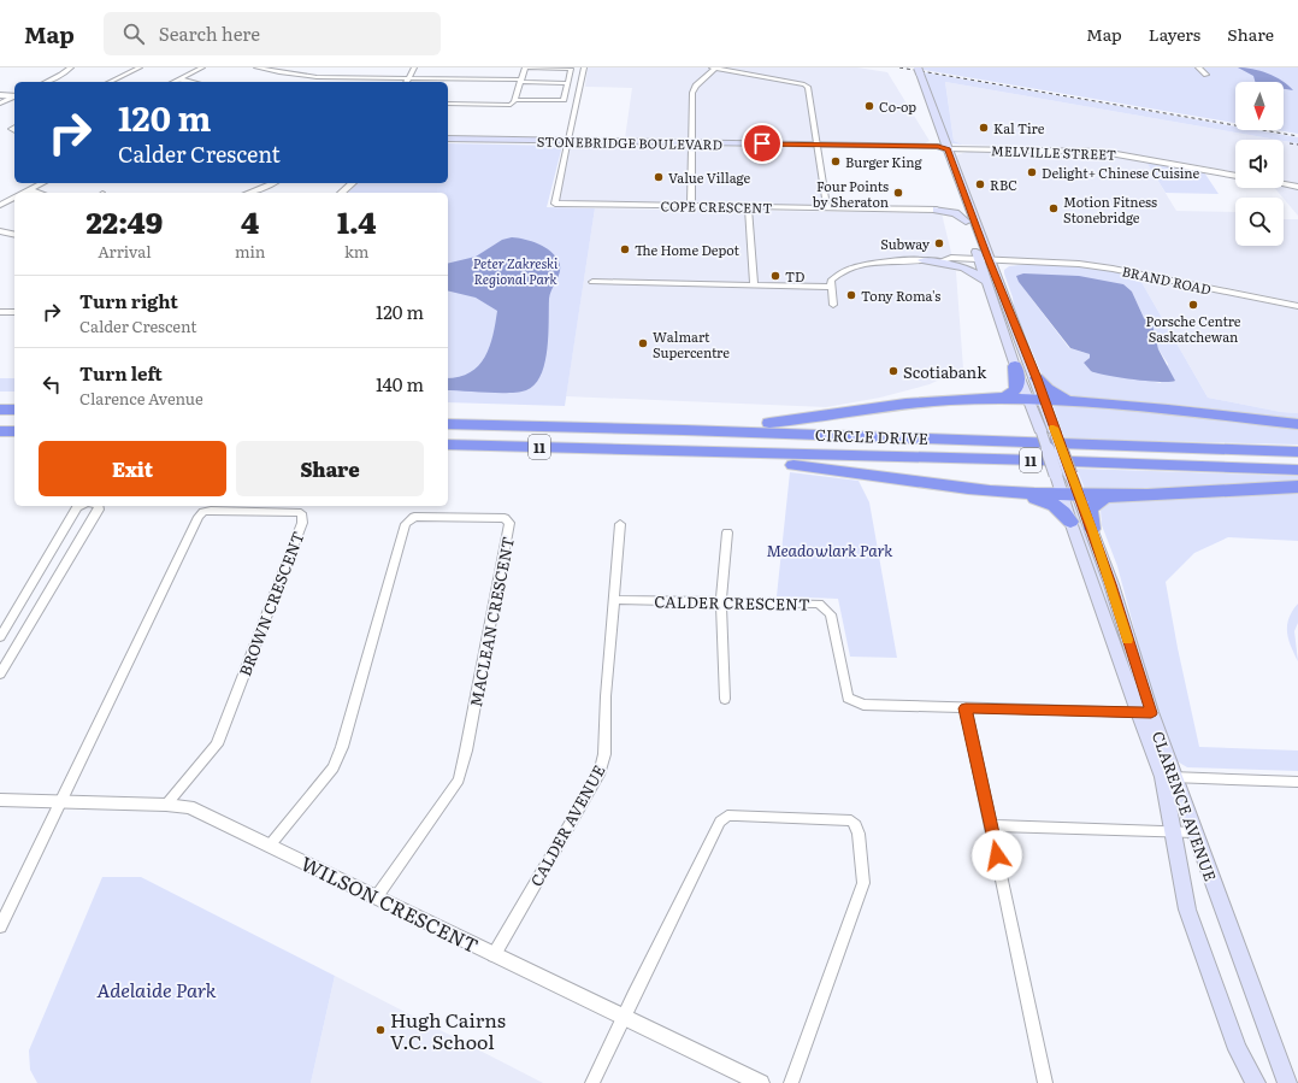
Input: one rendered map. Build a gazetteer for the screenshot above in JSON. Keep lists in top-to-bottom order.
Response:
{
  "streets": {
    "highway": ["CIRCLE DRIVE", "11"],
    "main road": ["STONEBRIDGE BOULEVARD", "CLARENCE AVENUE"],
    "street": [
      "MELVILLE STREET",
      "COPE CRESCENT",
      "BRAND ROAD",
      "CALDER CRESCENT",
      "BROWN CRESCENT",
      "MACLEAN CRESCENT",
      "CALDER AVENUE",
      "WILSON CRESCENT"
    ]
  },
  "crossings": [
    ["STONEBRIDGE BOULEVARD", "MELVILLE STREET"],
    ["STONEBRIDGE BOULEVARD", "COPE CRESCENT"],
    ["STONEBRIDGE BOULEVARD", "CLARENCE AVENUE"],
    ["MELVILLE STREET", "CLARENCE AVENUE"],
    ["BRAND ROAD", "CLARENCE AVENUE"],
    ["CIRCLE DRIVE", "11"],
    ["CALDER CRESCENT", "CLARENCE AVENUE"],
    ["CALDER CRESCENT", "CALDER AVENUE"],
    ["BROWN CRESCENT", "WILSON CRESCENT"],
    ["MACLEAN CRESCENT", "WILSON CRESCENT"],
    ["CALDER AVENUE", "WILSON CRESCENT"]
  ],
  "parks": ["Peter Zakreski Regional Park", "Meadowlark Park", "Adelaide Park"],
  "places": [
    "Co-op",
    "Kal Tire",
    "Burger King",
    "Delight+ Chinese Cuisine",
    "Value Village",
    "RBC",
    "Four Points by Sheraton",
    "Motion Fitness Stonebridge",
    "Subway",
    "The Home Depot",
    "TD",
    "Tony Roma's",
    "Porsche Centre Saskatchewan",
    "Walmart Supercentre",
    "Scotiabank",
    "Hugh Cairns V.C. School"
  ],
  "north": "bottom",
  "page": {
    "header": "Map",
    "search": "Search here",
    "nav": ["Map", "Layers", "Share"],
    "turn": ["120 m", "Calder Crescent"],
    "eta": [
      "22:49",
      "Arrival",
      "4",
      "min",
      "1.4",
      "km"
    ],
    "list": [
      {
        "name": "Turn right",
        "note": "Calder Crescent",
        "value": "120 m"
      },
      {
        "name": "Turn left",
        "note": "Clarence Avenue",
        "value": "140 m"
      }
    ],
    "buttons": ["Exit", "Share"]
  }
}
